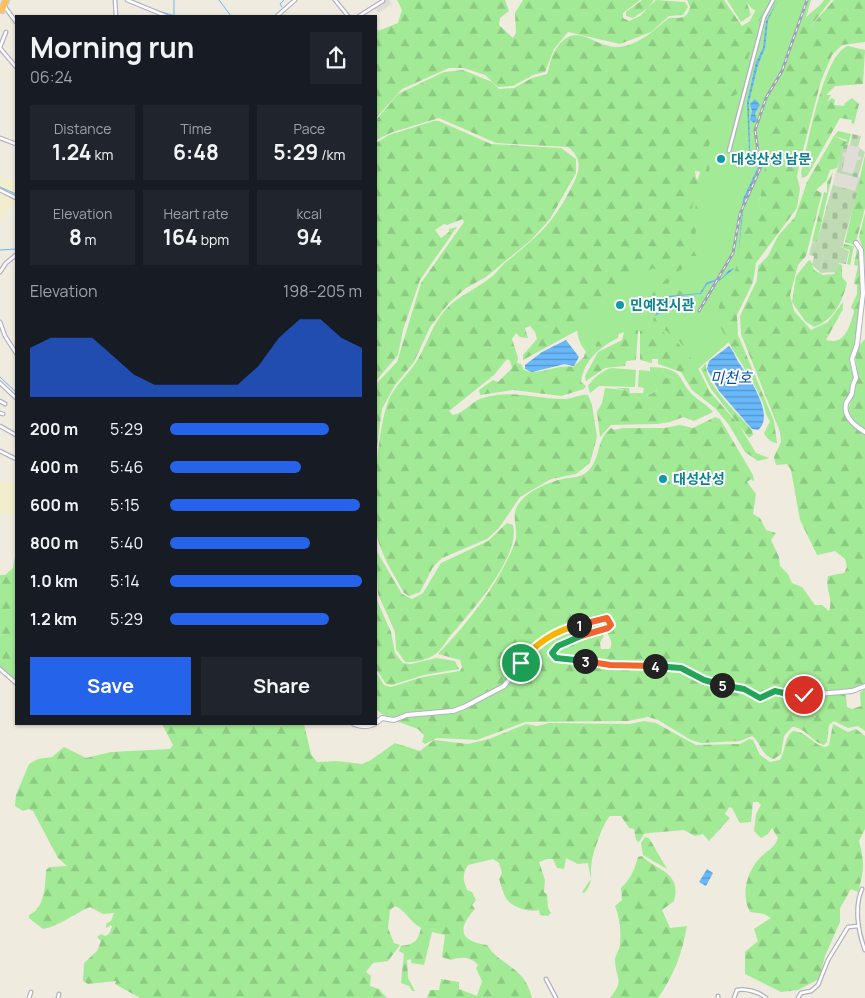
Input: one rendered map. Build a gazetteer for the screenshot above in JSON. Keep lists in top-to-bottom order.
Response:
{
  "water": ["미천호"],
  "places": ["대성산성 남문", "민예전시관", "대성산성"],
  "page": {
    "heading": ["Morning run", "06:24"],
    "stats": [
      ["Distance", "1.24 km"],
      ["Time", "6:48"],
      ["Pace", "5:29 /km"],
      ["Elevation", "8 m"],
      ["Heart rate", "164 bpm"],
      ["kcal", "94"]
    ],
    "chart": ["Elevation", "198–205 m"],
    "list": [
      {
        "name": "200 m",
        "note": "5:29"
      },
      {
        "name": "400 m",
        "note": "5:46"
      },
      {
        "name": "600 m",
        "note": "5:15"
      },
      {
        "name": "800 m",
        "note": "5:40"
      },
      {
        "name": "1.0 km",
        "note": "5:14"
      },
      {
        "name": "1.2 km",
        "note": "5:29"
      }
    ],
    "pins": [
      "1",
      "3",
      "4",
      "5"
    ],
    "buttons": ["Save", "Share"]
  }
}
